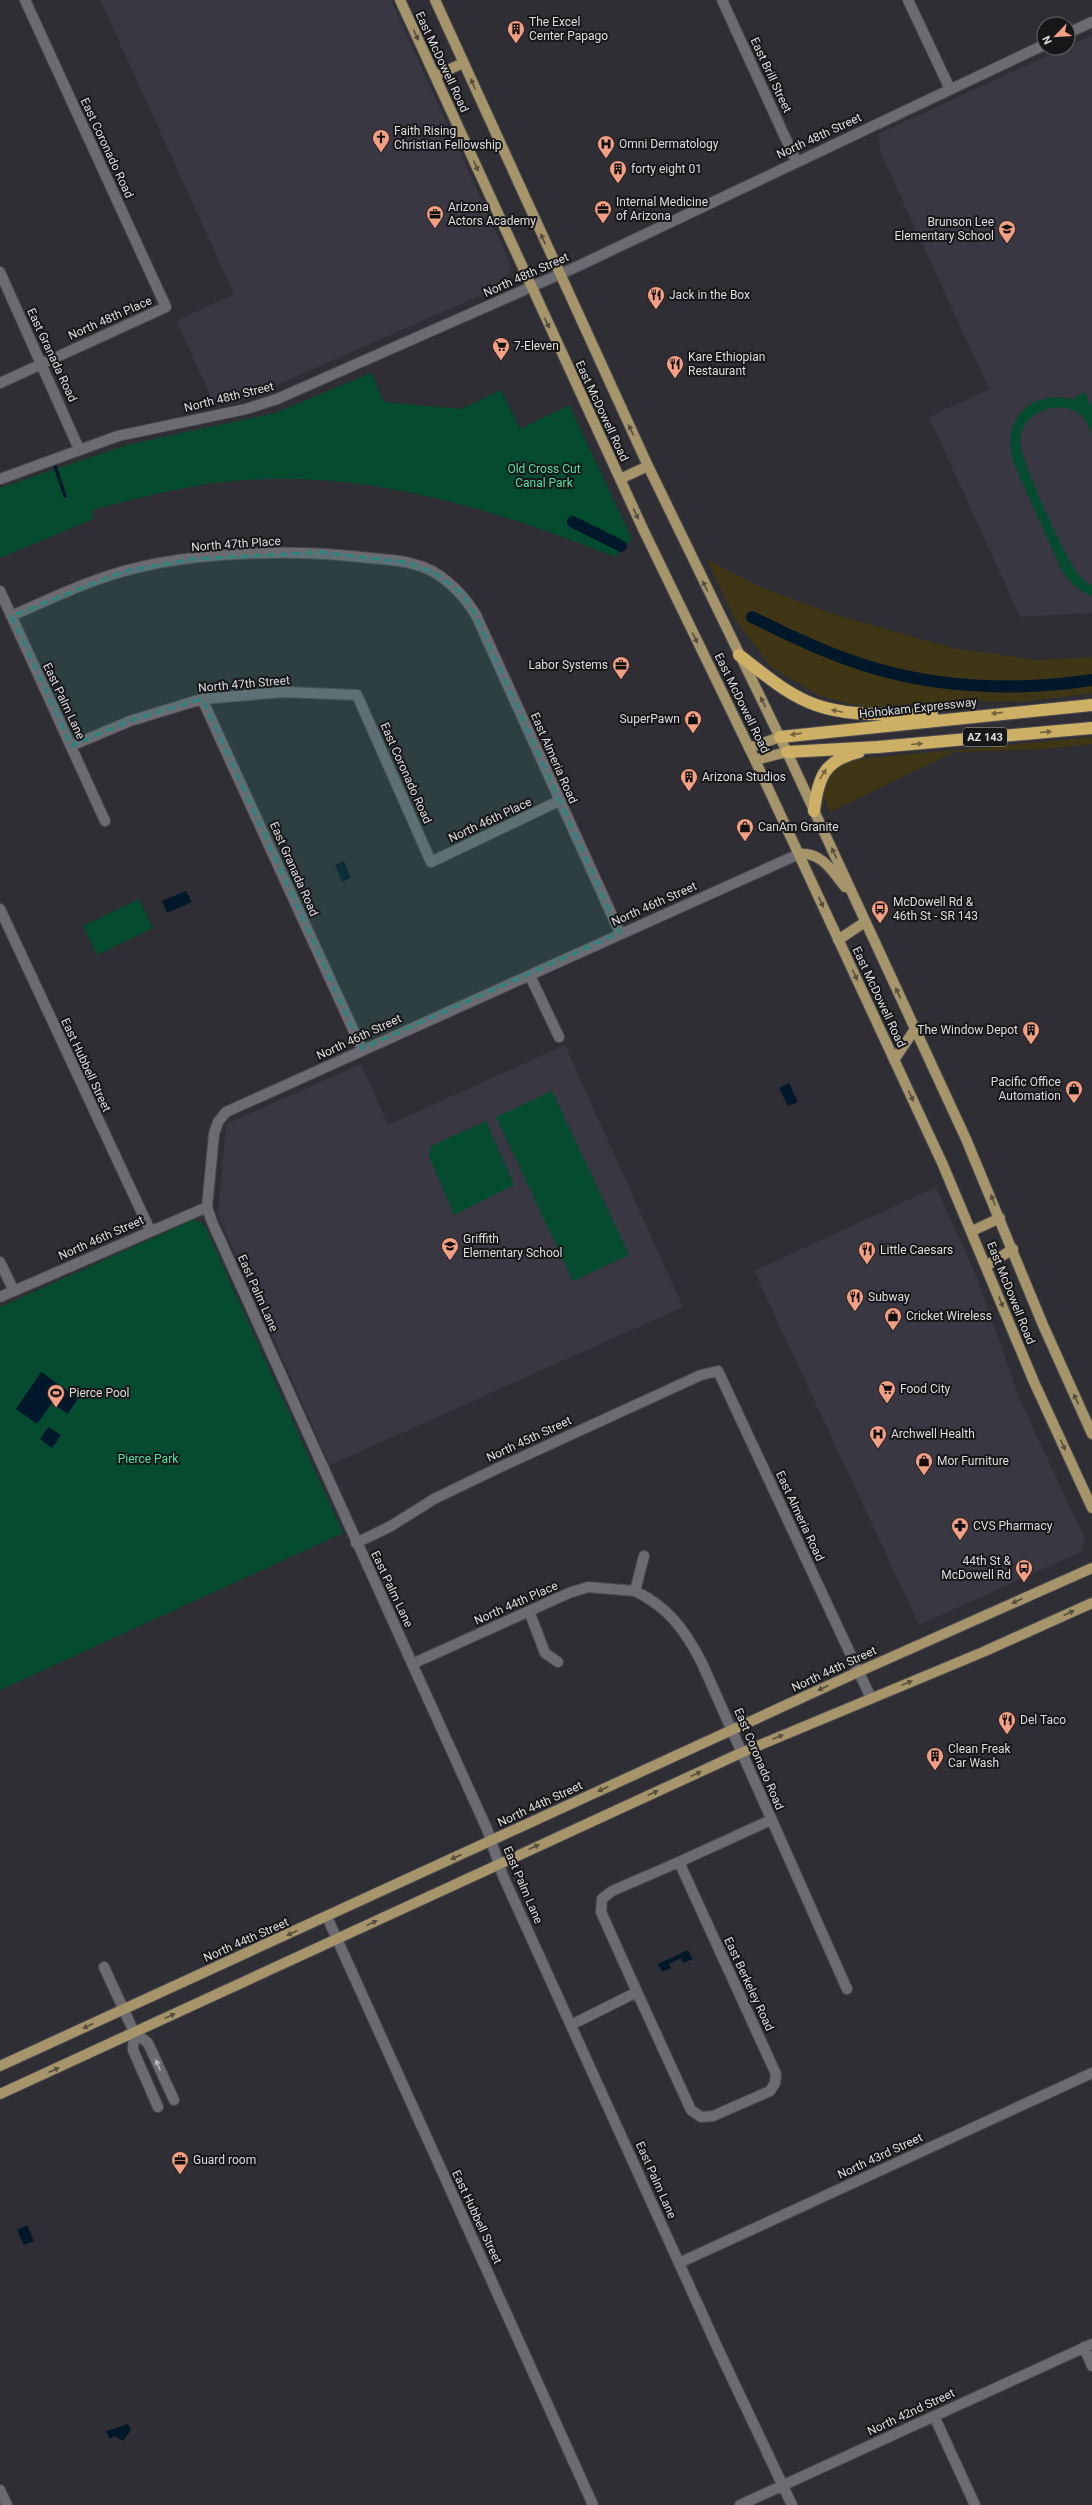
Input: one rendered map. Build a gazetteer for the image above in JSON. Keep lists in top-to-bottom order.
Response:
{
  "streets": {
    "highway": ["Hohokam Expressway", "AZ 143"],
    "main road": ["East McDowell Road", "North 44th Street"],
    "street": [
      "East Brill Street",
      "North 48th Street",
      "East Coronado Road",
      "North 48th Place",
      "East Granada Road",
      "North 47th Place",
      "North 47th Street",
      "East Palm Lane",
      "East Almeria Road",
      "North 46th Place",
      "North 46th Street",
      "East Hubbell Street",
      "North 45th Street",
      "North 44th Place",
      "East Berkeley Road",
      "North 43rd Street",
      "North 42nd Street"
    ]
  },
  "crossings": [
    ["East McDowell Road", "North 48th Street"],
    ["East McDowell Road", "Hohokam Expressway"],
    ["East McDowell Road", "AZ 143"],
    ["East McDowell Road", "North 46th Street"],
    ["East Brill Street", "North 48th Street"],
    ["North 48th Street", "East Granada Road"],
    ["East Coronado Road", "North 48th Place"],
    ["East Coronado Road", "North 47th Street"],
    ["East Coronado Road", "North 46th Place"],
    ["East Coronado Road", "North 44th Place"],
    ["East Coronado Road", "North 44th Street"],
    ["North 48th Place", "East Granada Road"],
    ["East Granada Road", "North 47th Street"],
    ["East Granada Road", "North 46th Street"],
    ["North 47th Place", "East Palm Lane"],
    ["North 47th Place", "East Almeria Road"],
    ["North 47th Street", "East Palm Lane"],
    ["East Palm Lane", "North 46th Street"],
    ["East Palm Lane", "North 45th Street"],
    ["East Palm Lane", "North 44th Place"],
    ["East Palm Lane", "North 44th Street"],
    ["East Palm Lane", "North 43rd Street"],
    ["East Palm Lane", "North 42nd Street"],
    ["East Almeria Road", "North 46th Place"],
    ["East Almeria Road", "North 46th Street"],
    ["East Almeria Road", "North 45th Street"],
    ["East Almeria Road", "North 44th Street"],
    ["North 46th Street", "East Hubbell Street"],
    ["East Hubbell Street", "North 44th Street"]
  ],
  "one_way": ["Hohokam Expressway"],
  "parks": ["Old Cross Cut Canal Park", "Pierce Park"],
  "places": {
    "building": [
      "The Excel Center Papago",
      "forty eight 01",
      "Arizona Studios",
      "The Window Depot",
      "Clean Freak Car Wash"
    ],
    "church": ["Faith Rising Christian Fellowship"],
    "hospital": ["Omni Dermatology", "Archwell Health"],
    "office": [
      "Internal Medicine of Arizona",
      "Arizona Actors Academy",
      "Labor Systems",
      "Guard room"
    ],
    "school or university": ["Brunson Lee Elementary School", "Griffith Elementary School"],
    "restaurant": [
      "Jack in the Box",
      "Kare Ethiopian Restaurant",
      "Little Caesars",
      "Subway",
      "Del Taco"
    ],
    "supermarket": ["7-Eleven", "Food City"],
    "shop": [
      "SuperPawn",
      "CanAm Granite",
      "Pacific Office Automation",
      "Cricket Wireless",
      "Mor Furniture"
    ],
    "bus stop": ["McDowell Rd & 46th St - SR 143", "44th St & McDowell Rd"],
    "sports": ["Pierce Pool"],
    "pharmacy": ["CVS Pharmacy"]
  },
  "north": "bottom left"
}
